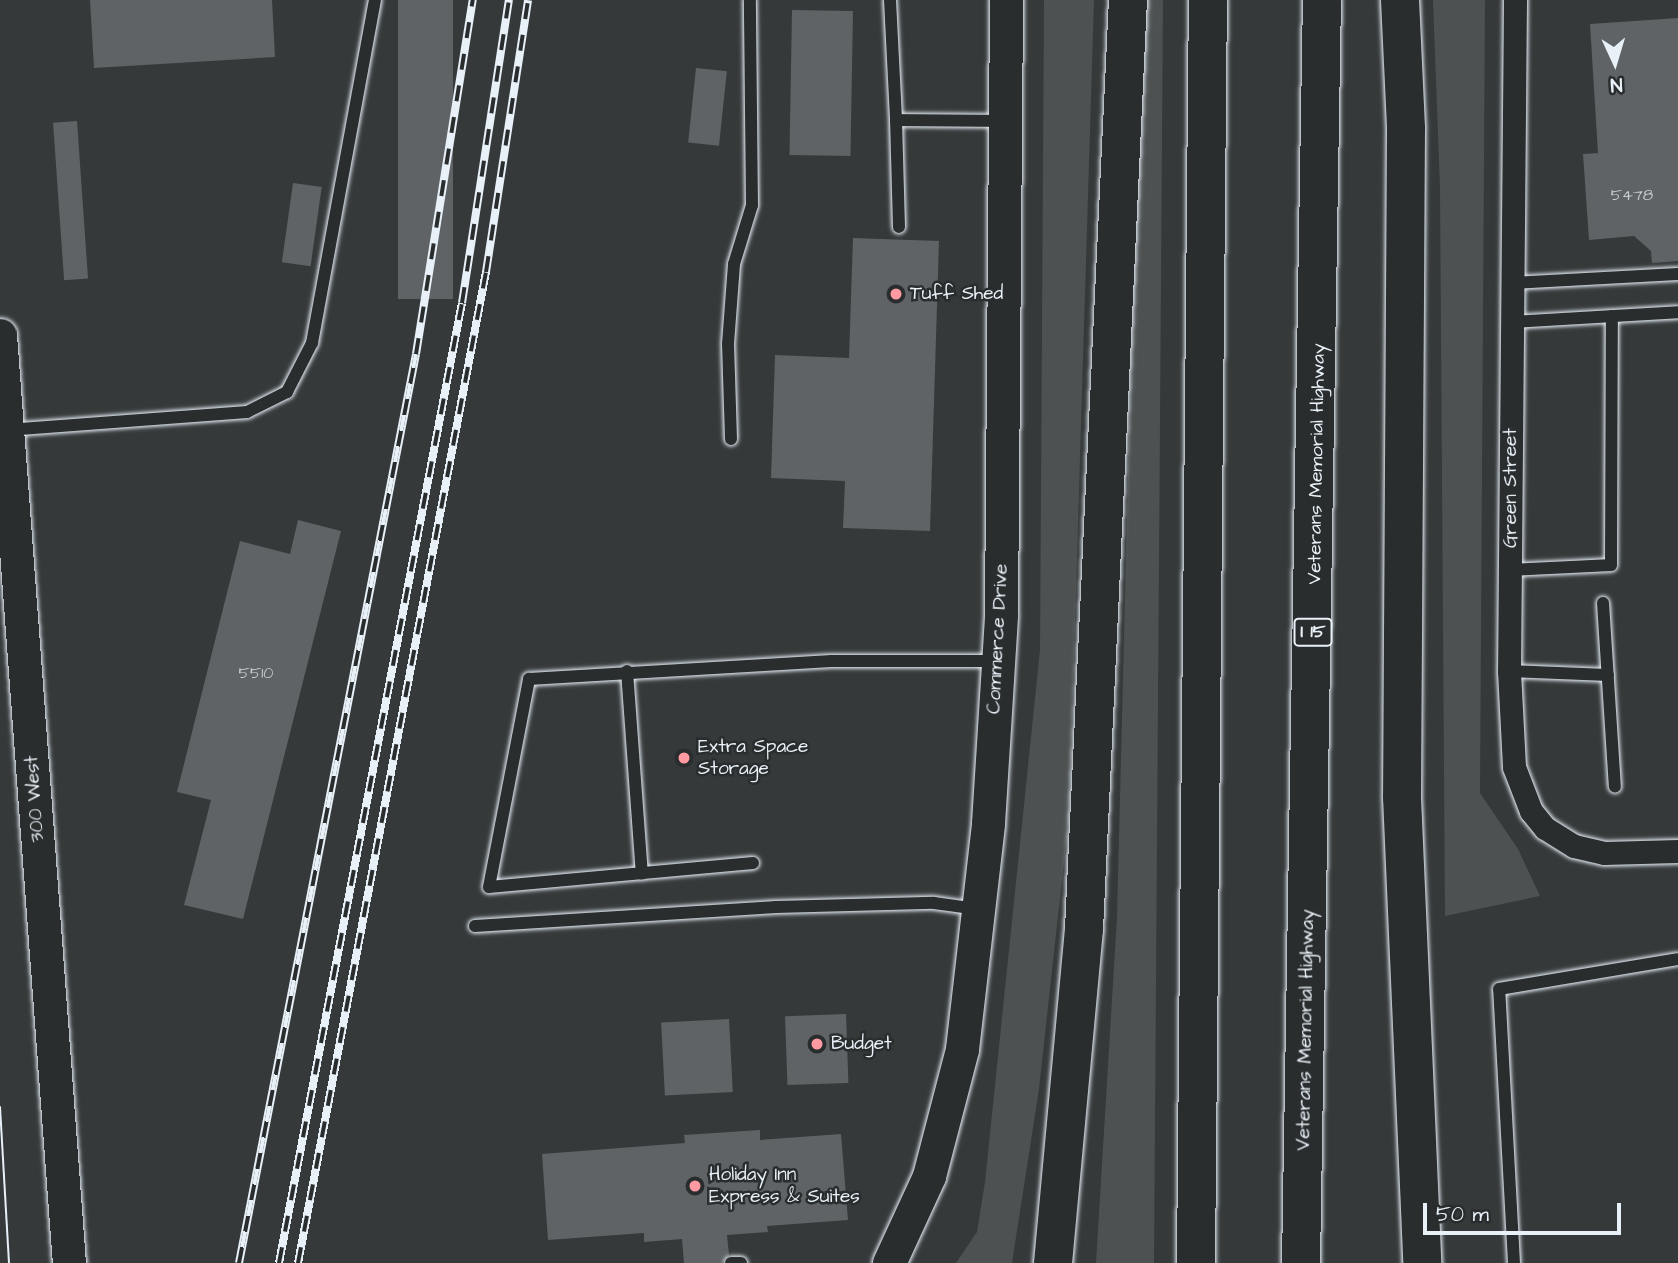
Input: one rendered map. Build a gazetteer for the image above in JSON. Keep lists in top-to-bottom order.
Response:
{
  "streets": {
    "highway": ["Veterans Memorial Highway", "I 15"],
    "street": ["Green Street", "Commerce Drive", "300 West"]
  },
  "places": [
    "Tuff Shed",
    "Extra Space Storage",
    "Budget",
    "Holiday Inn Express & Suites"
  ],
  "house_numbers": ["5478", "5510"],
  "scale_bar": "50 m",
  "north": "bottom"
}
